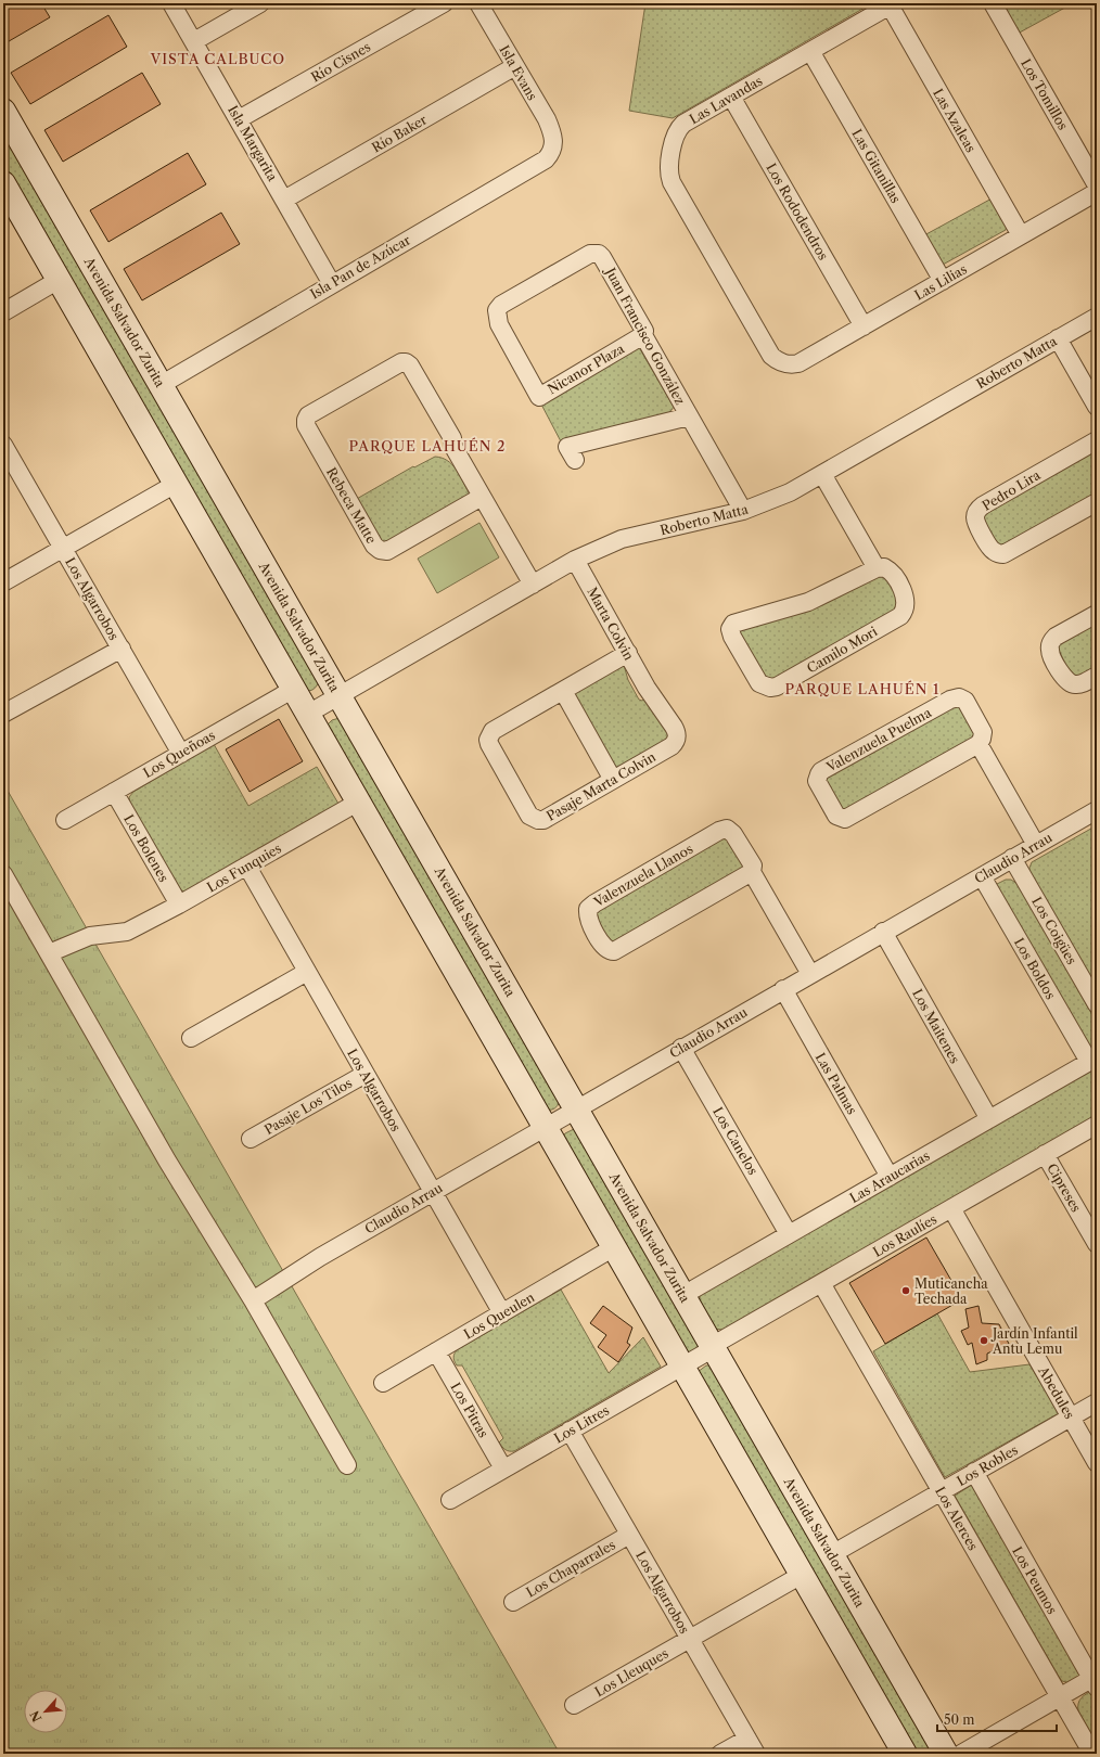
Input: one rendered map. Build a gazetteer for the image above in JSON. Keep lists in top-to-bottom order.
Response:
{
  "streets": {
    "main road": ["Avenida Salvador Zurita"],
    "street": [
      "Río Cisnes",
      "Isla Evans",
      "Los Tomillos",
      "Las Lavandas",
      "Las Azaleas",
      "Río Baker",
      "Isla Margarita",
      "Las Gitanillas",
      "Los Rododendros",
      "Isla Pan de Azúcar",
      "Las Lilias",
      "Juan Francisco González",
      "Roberto Matta",
      "Nicanor Plaza",
      "Pedro Lira",
      "Rebeca Matte",
      "Los Algarrobos",
      "Marta Colvin",
      "Camilo Mori",
      "Valenzuela Puelma",
      "Los Queñoas",
      "Pasaje Marta Colvin",
      "Los Bolenes",
      "Claudio Arrau",
      "Los Funquies",
      "Valenzuela Llanos",
      "Los Coigües",
      "Los Boldos",
      "Los Maitenes",
      "Las Palmas",
      "Pasaje Los Tilos",
      "Los Canelos",
      "Las Araucarias",
      "Cipreses",
      "Los Raulíes",
      "Los Queulen",
      "Abedules",
      "Los Pitras",
      "Los Litres",
      "Los Robles",
      "Los Alerces",
      "Los Chaparrales",
      "Los Peumos",
      "Los Lleuques"
    ]
  },
  "crossings": [
    ["Río Cisnes", "Isla Margarita"],
    ["Isla Evans", "Río Baker"],
    ["Isla Evans", "Isla Pan de Azúcar"],
    ["Las Lavandas", "Las Azaleas"],
    ["Las Lavandas", "Las Gitanillas"],
    ["Las Lavandas", "Los Rododendros"],
    ["Las Lavandas", "Las Lilias"],
    ["Las Azaleas", "Las Lilias"],
    ["Río Baker", "Isla Margarita"],
    ["Isla Margarita", "Isla Pan de Azúcar"],
    ["Las Gitanillas", "Las Lilias"],
    ["Los Rododendros", "Las Lilias"],
    ["Isla Pan de Azúcar", "Avenida Salvador Zurita"],
    ["Avenida Salvador Zurita", "Roberto Matta"],
    ["Avenida Salvador Zurita", "Claudio Arrau"],
    ["Avenida Salvador Zurita", "Las Araucarias"],
    ["Avenida Salvador Zurita", "Los Raulíes"],
    ["Avenida Salvador Zurita", "Los Litres"],
    ["Avenida Salvador Zurita", "Los Robles"],
    ["Juan Francisco González", "Roberto Matta"],
    ["Juan Francisco González", "Nicanor Plaza"],
    ["Roberto Matta", "Marta Colvin"],
    ["Los Algarrobos", "Los Queñoas"],
    ["Los Algarrobos", "Claudio Arrau"],
    ["Los Algarrobos", "Los Funquies"],
    ["Los Algarrobos", "Pasaje Los Tilos"],
    ["Los Algarrobos", "Los Queulen"],
    ["Los Algarrobos", "Los Litres"],
    ["Los Algarrobos", "Los Chaparrales"],
    ["Los Algarrobos", "Los Lleuques"],
    ["Marta Colvin", "Pasaje Marta Colvin"],
    ["Valenzuela Puelma", "Claudio Arrau"],
    ["Los Queñoas", "Los Bolenes"],
    ["Los Bolenes", "Los Funquies"],
    ["Claudio Arrau", "Valenzuela Llanos"],
    ["Claudio Arrau", "Los Coigües"],
    ["Claudio Arrau", "Los Boldos"],
    ["Claudio Arrau", "Los Maitenes"],
    ["Claudio Arrau", "Las Palmas"],
    ["Claudio Arrau", "Los Canelos"],
    ["Los Boldos", "Las Araucarias"],
    ["Los Maitenes", "Las Araucarias"],
    ["Las Palmas", "Las Araucarias"],
    ["Los Canelos", "Las Araucarias"],
    ["Cipreses", "Los Raulíes"],
    ["Los Raulíes", "Abedules"],
    ["Los Raulíes", "Los Litres"],
    ["Los Raulíes", "Los Alerces"],
    ["Los Queulen", "Los Pitras"],
    ["Abedules", "Los Robles"],
    ["Los Pitras", "Los Litres"],
    ["Los Robles", "Los Alerces"],
    ["Los Robles", "Los Peumos"]
  ],
  "districts": ["VISTA CALBUCO", "PARQUE LAHUÉN 2", "PARQUE LAHUÉN 1"],
  "places": ["Muticancha Techada", "Jardín Infantil Antu Lemu"],
  "scale_bar": "50 m",
  "north": "bottom left"
}
